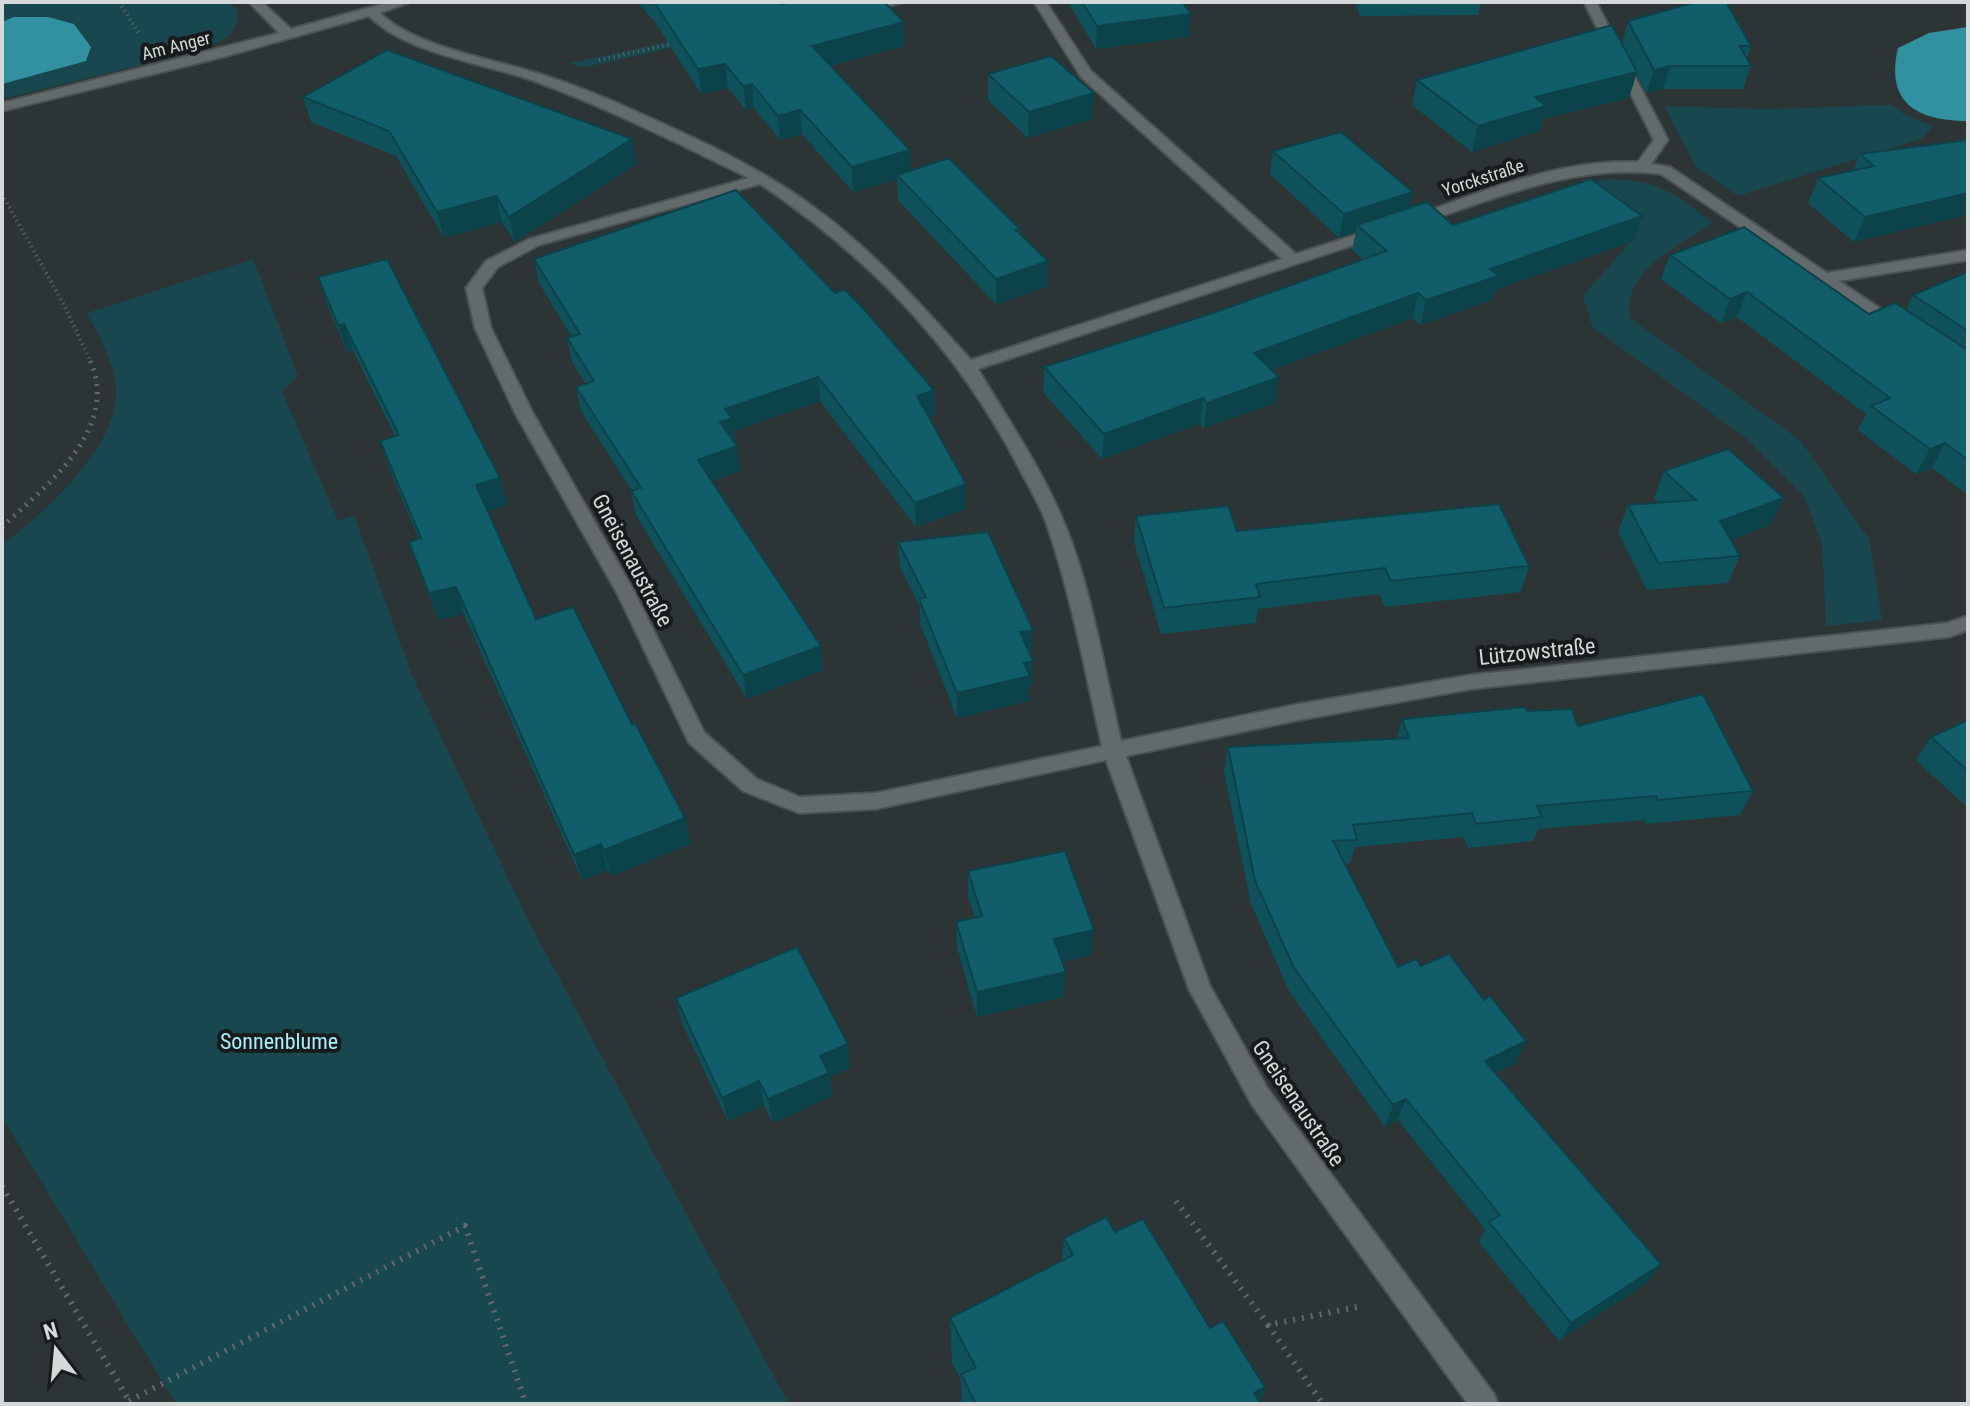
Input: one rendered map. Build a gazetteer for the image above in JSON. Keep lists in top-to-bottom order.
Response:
{
  "streets": {
    "street": [
      "Am Anger",
      "Yorckstraße",
      "Gneisenaustraße",
      "Lützowstraße"
    ]
  },
  "crossings": [
    ["Am Anger", "Gneisenaustraße"],
    ["Yorckstraße", "Gneisenaustraße"],
    ["Gneisenaustraße", "Lützowstraße"]
  ],
  "parks": ["Sonnenblume"],
  "north": "top"
}
